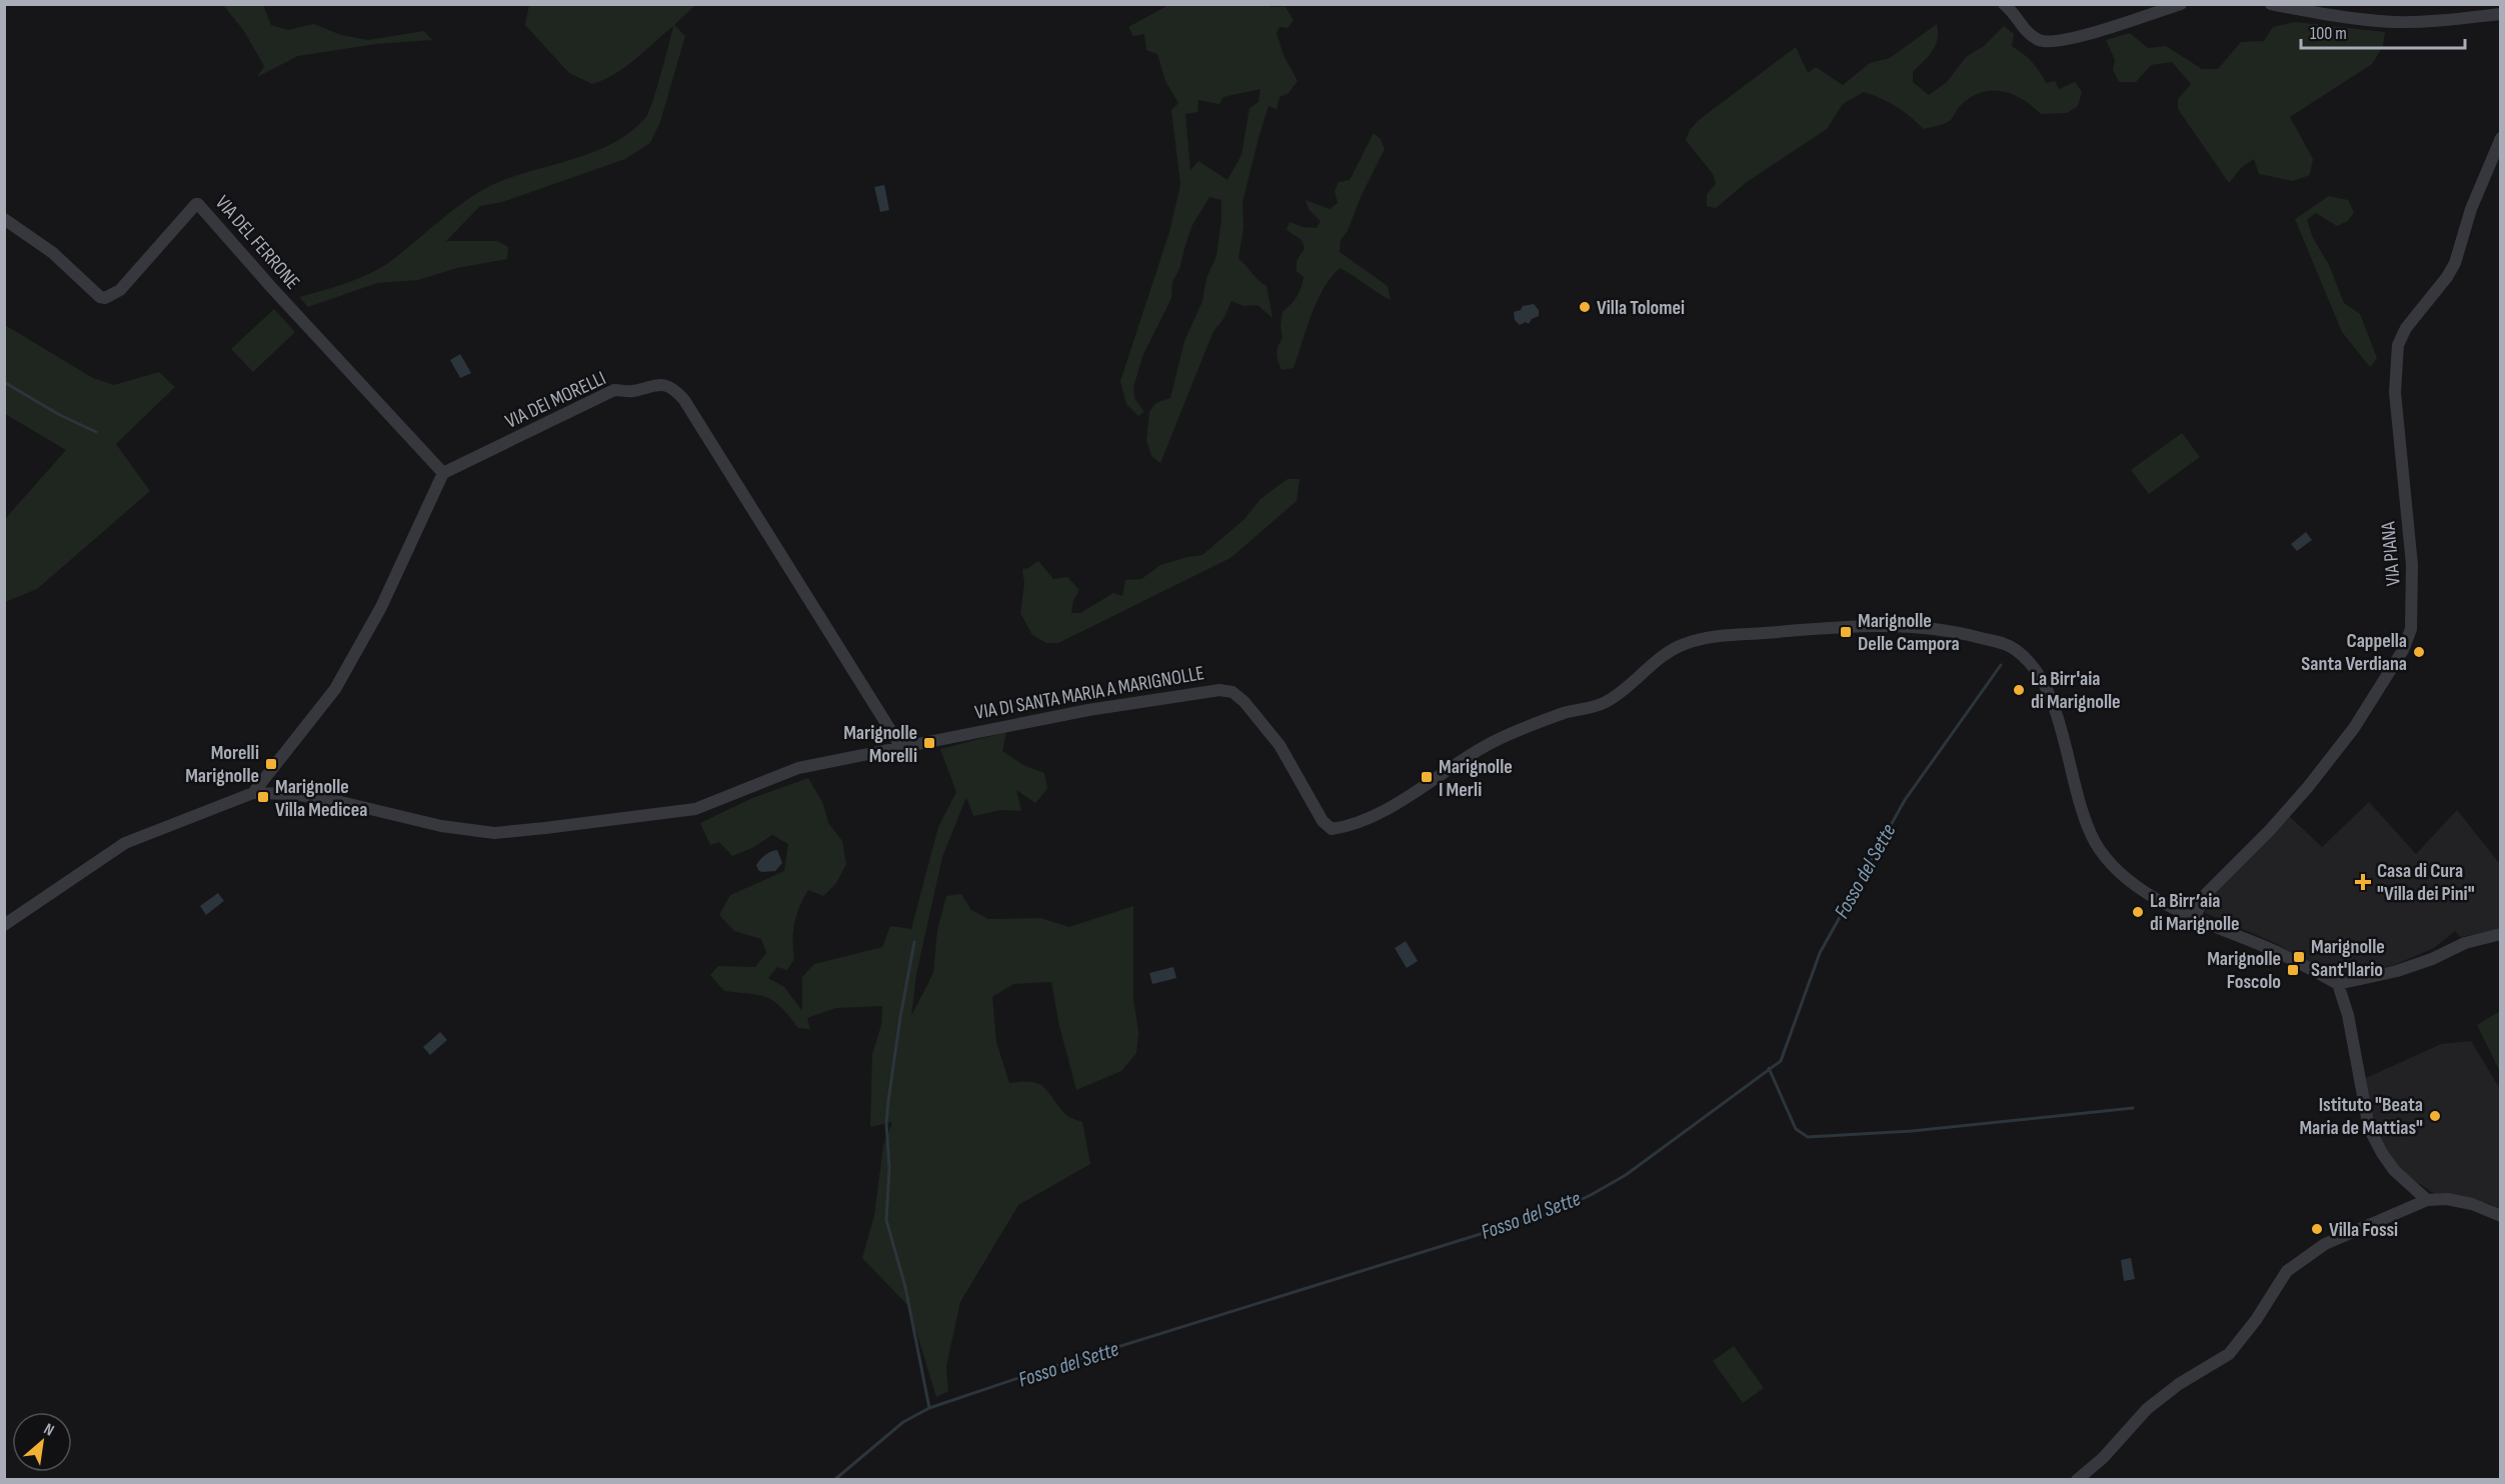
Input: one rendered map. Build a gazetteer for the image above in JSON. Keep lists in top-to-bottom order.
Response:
{
  "streets": {
    "street": [
      "VIA DEL FERRONE",
      "VIA DEI MORELLI",
      "VIA PIANA",
      "VIA DI SANTA MARIA A MARIGNOLLE"
    ]
  },
  "crossings": [
    ["VIA DEL FERRONE", "VIA DEI MORELLI"],
    ["VIA DEI MORELLI", "VIA DI SANTA MARIA A MARIGNOLLE"],
    ["VIA PIANA", "VIA DI SANTA MARIA A MARIGNOLLE"]
  ],
  "water": ["Fosso del Sette"],
  "places": {
    "other": [
      "Villa Tolomei",
      "Cappella Santa Verdiana",
      "La Birr'aia di Marignolle",
      "La Birr’aia di Marignolle",
      "Istituto \"Beata Maria de Mattias\"",
      "Villa Fossi"
    ],
    "transit": [
      "Marignolle Delle Campora",
      "Marignolle Morelli",
      "Morelli Marignolle",
      "Marignolle I Merli",
      "Marignolle Villa Medicea",
      "Marignolle Sant'Ilario",
      "Marignolle Foscolo"
    ],
    "health": ["Casa di Cura \"Villa dei Pini\""]
  },
  "scale_bar": "100 m",
  "north": "top right"
}
